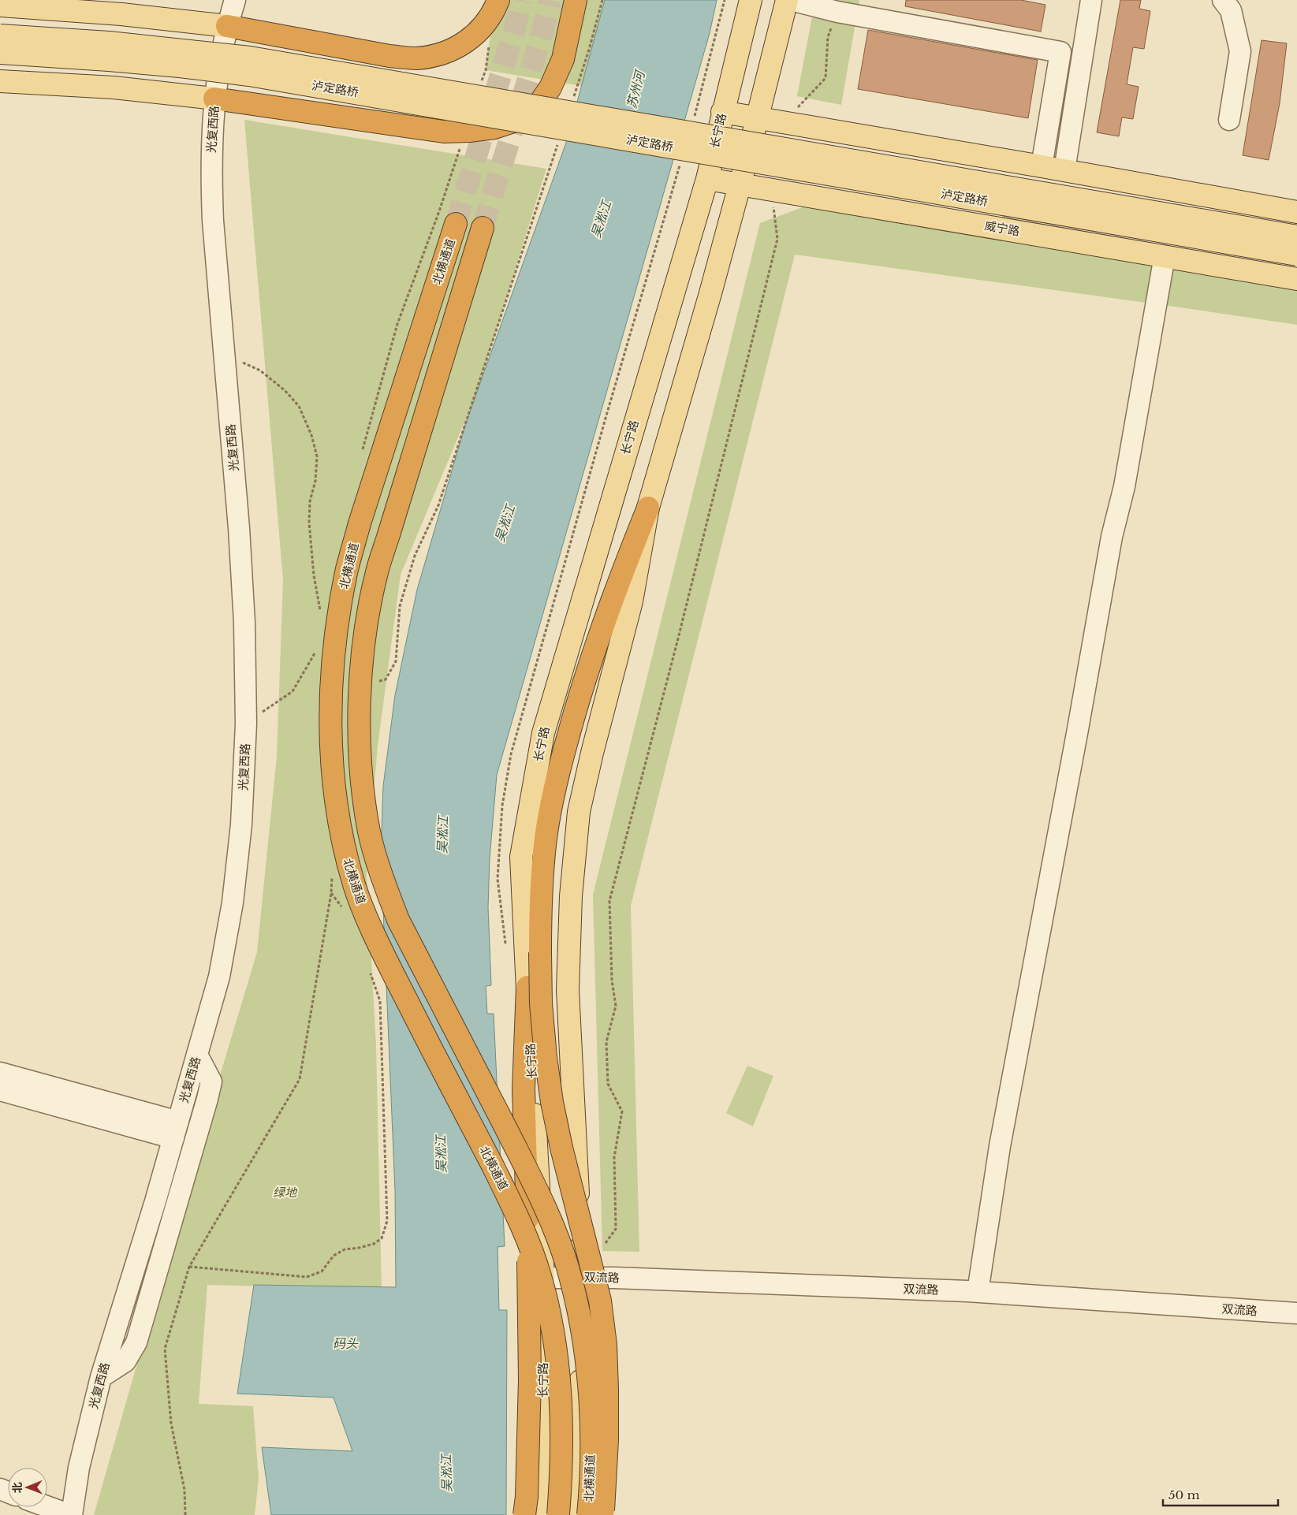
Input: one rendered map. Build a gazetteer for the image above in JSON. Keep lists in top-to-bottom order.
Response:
{
  "streets": {
    "highway": ["北横通道"],
    "main road": ["泸定路桥", "长宁路", "威宁路"],
    "street": ["光复西路", "双流路"]
  },
  "crossings": [
    ["长宁路", "威宁路"],
    ["长宁路", "双流路"]
  ],
  "water": ["苏州河", "吴淞江", "码头"],
  "parks": ["绿地"],
  "scale_bar": "50 m",
  "north": "left"
}
